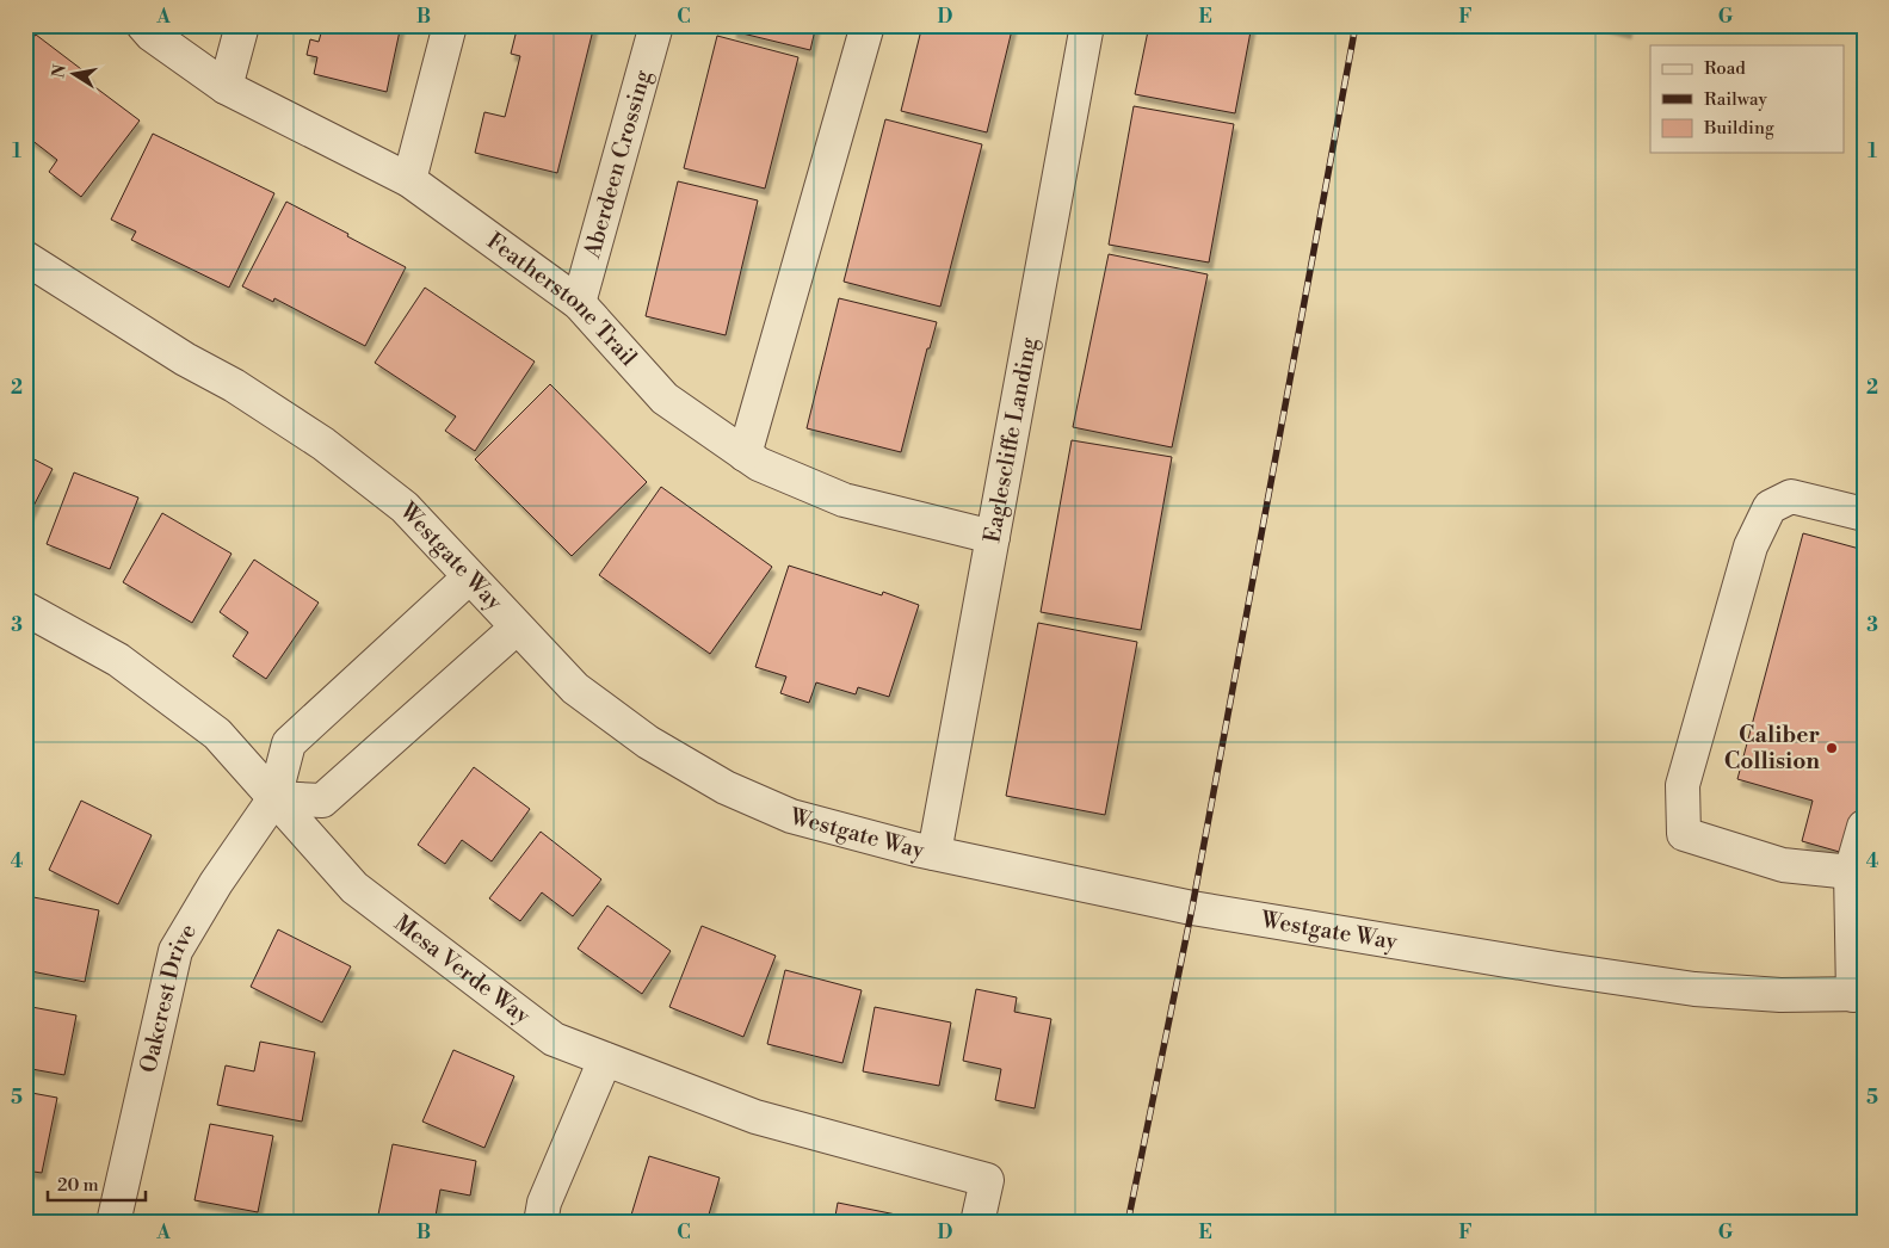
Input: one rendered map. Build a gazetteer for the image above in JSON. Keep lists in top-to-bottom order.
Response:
{
  "streets": {
    "street": [
      "Aberdeen Crossing",
      "Featherstone Trail",
      "Eaglescliffe Landing",
      "Westgate Way",
      "Mesa Verde Way",
      "Oakcrest Drive"
    ]
  },
  "crossings": [
    ["Aberdeen Crossing", "Featherstone Trail"],
    ["Featherstone Trail", "Eaglescliffe Landing"],
    ["Eaglescliffe Landing", "Westgate Way"],
    ["Westgate Way", "Oakcrest Drive"],
    ["Mesa Verde Way", "Oakcrest Drive"]
  ],
  "places": ["Caliber Collision"],
  "legend": ["Road", "Railway", "Building"],
  "scale_bar": "20 m",
  "north": "left",
  "grid": {
    "columns": [
      "A",
      "B",
      "C",
      "D",
      "E",
      "F",
      "G"
    ],
    "rows": [
      "1",
      "2",
      "3",
      "4",
      "5"
    ]
  }
}
